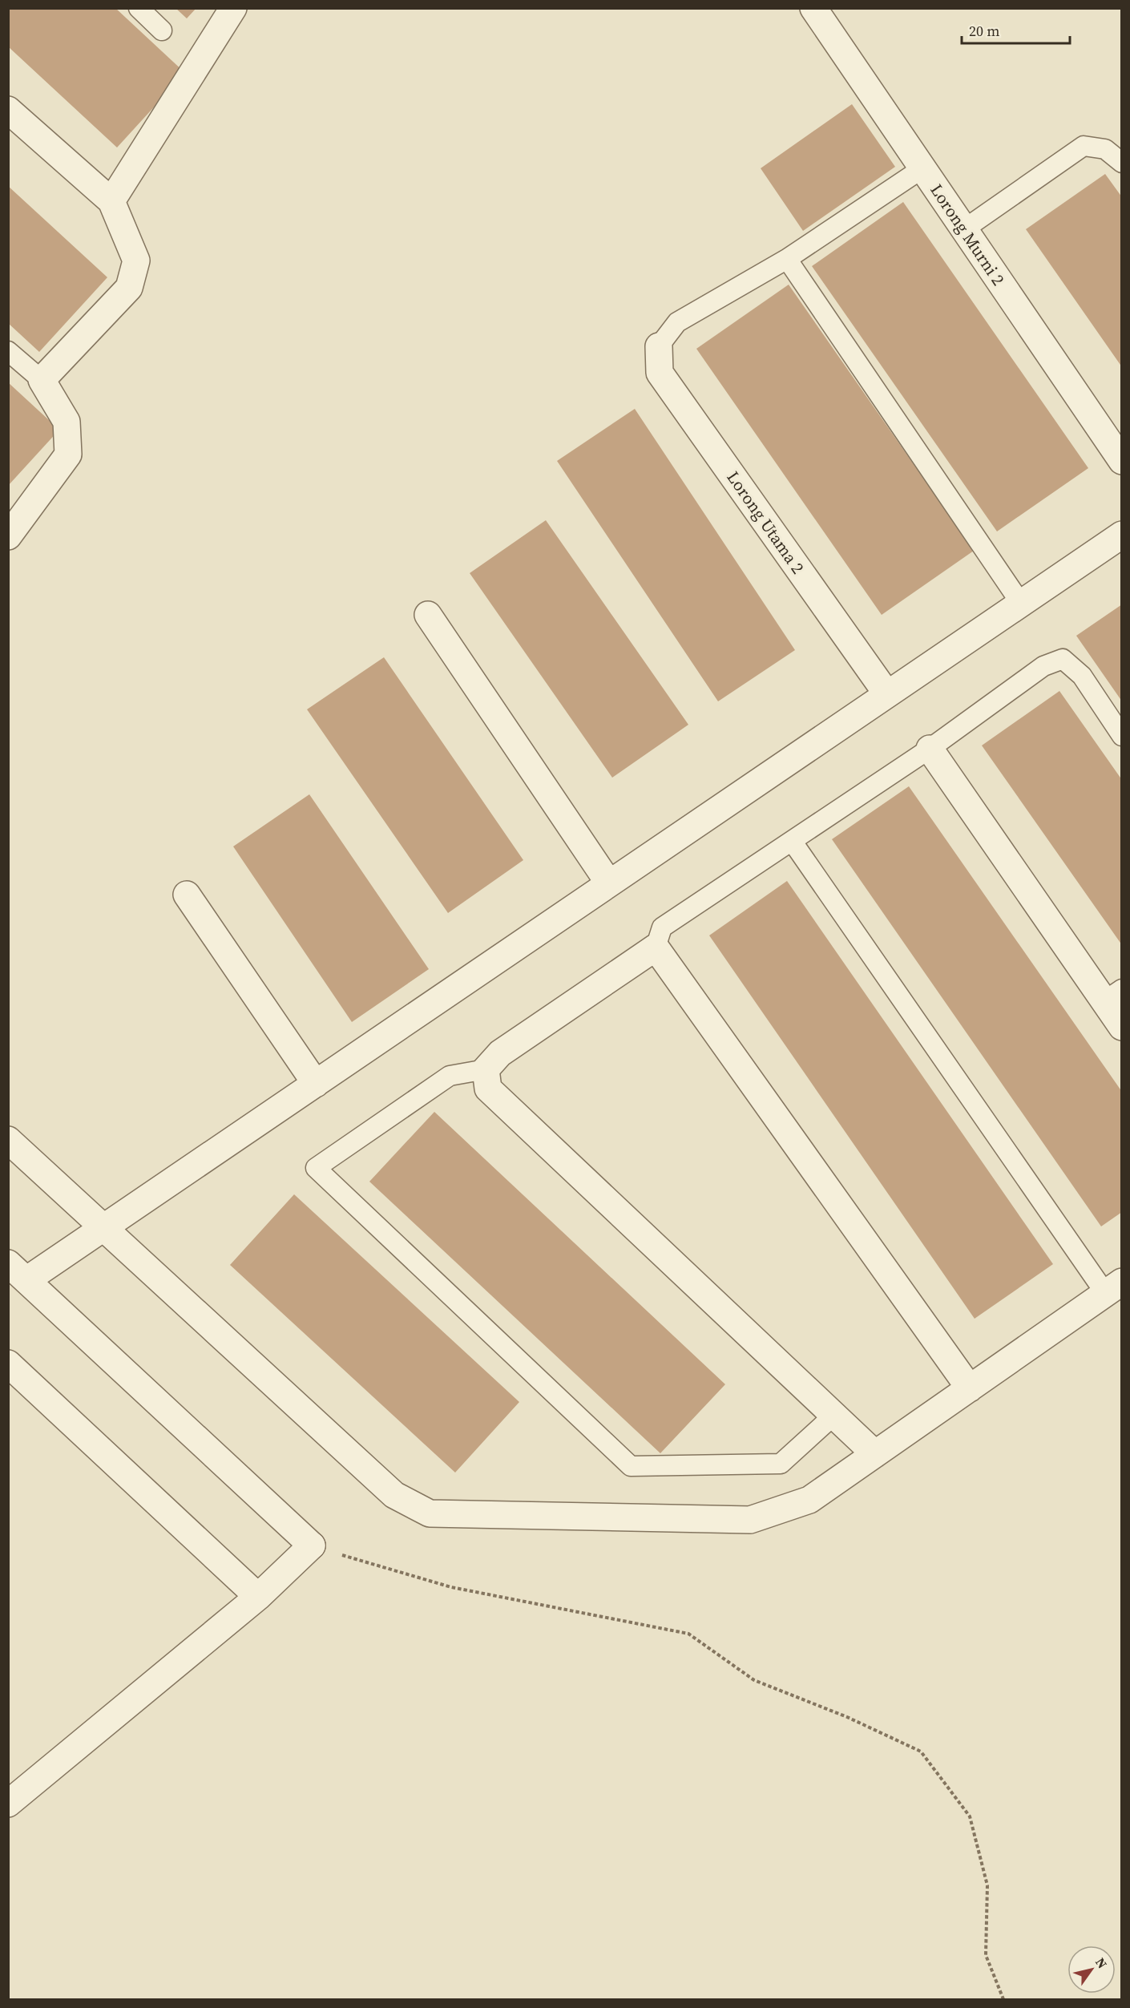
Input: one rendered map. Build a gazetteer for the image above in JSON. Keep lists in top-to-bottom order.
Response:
{
  "streets": {
    "street": ["Lorong Murni 2", "Lorong Utama 2"]
  },
  "scale_bar": "20 m",
  "north": "top right"
}
